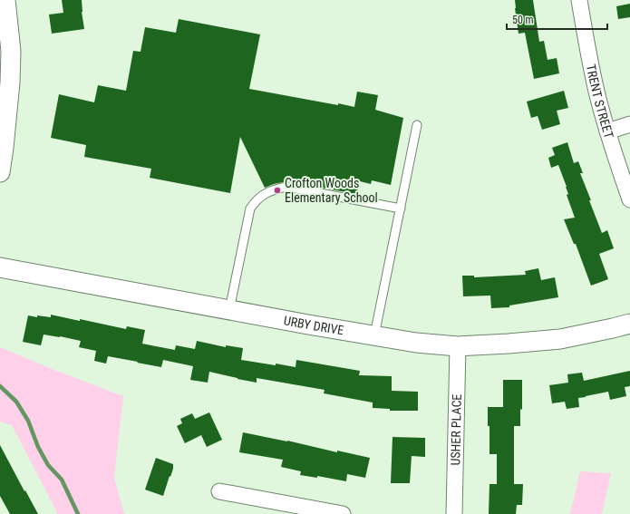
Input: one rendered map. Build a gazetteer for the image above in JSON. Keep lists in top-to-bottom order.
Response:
{
  "streets": {
    "street": ["TRENT STREET", "URBY DRIVE", "USHER PLACE"]
  },
  "crossings": [
    ["URBY DRIVE", "USHER PLACE"]
  ],
  "places": ["Crofton Woods Elementary School"],
  "scale_bar": "50 m"
}
